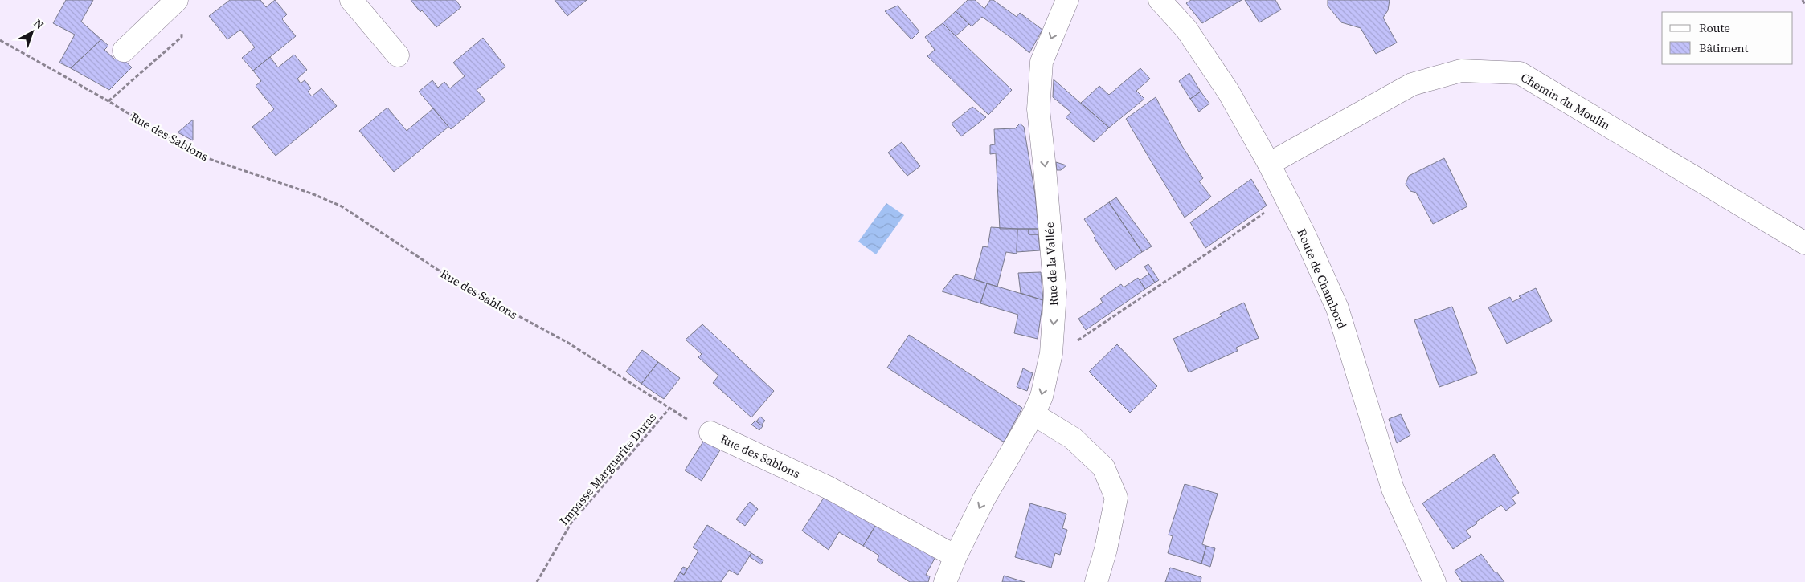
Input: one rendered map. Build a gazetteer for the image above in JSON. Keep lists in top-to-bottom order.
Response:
{
  "streets": {
    "street": [
      "Chemin du Moulin",
      "Rue des Sablons",
      "Rue de la Vallée",
      "Route de Chambord"
    ],
    "path": ["Impasse Marguerite Duras"]
  },
  "crossings": [
    ["Chemin du Moulin", "Route de Chambord"],
    ["Rue des Sablons", "Rue de la Vallée"],
    ["Rue des Sablons", "Impasse Marguerite Duras"]
  ],
  "one_way": ["Rue de la Vallée"],
  "legend": ["Route", "Bâtiment"],
  "north": "top right"
}
